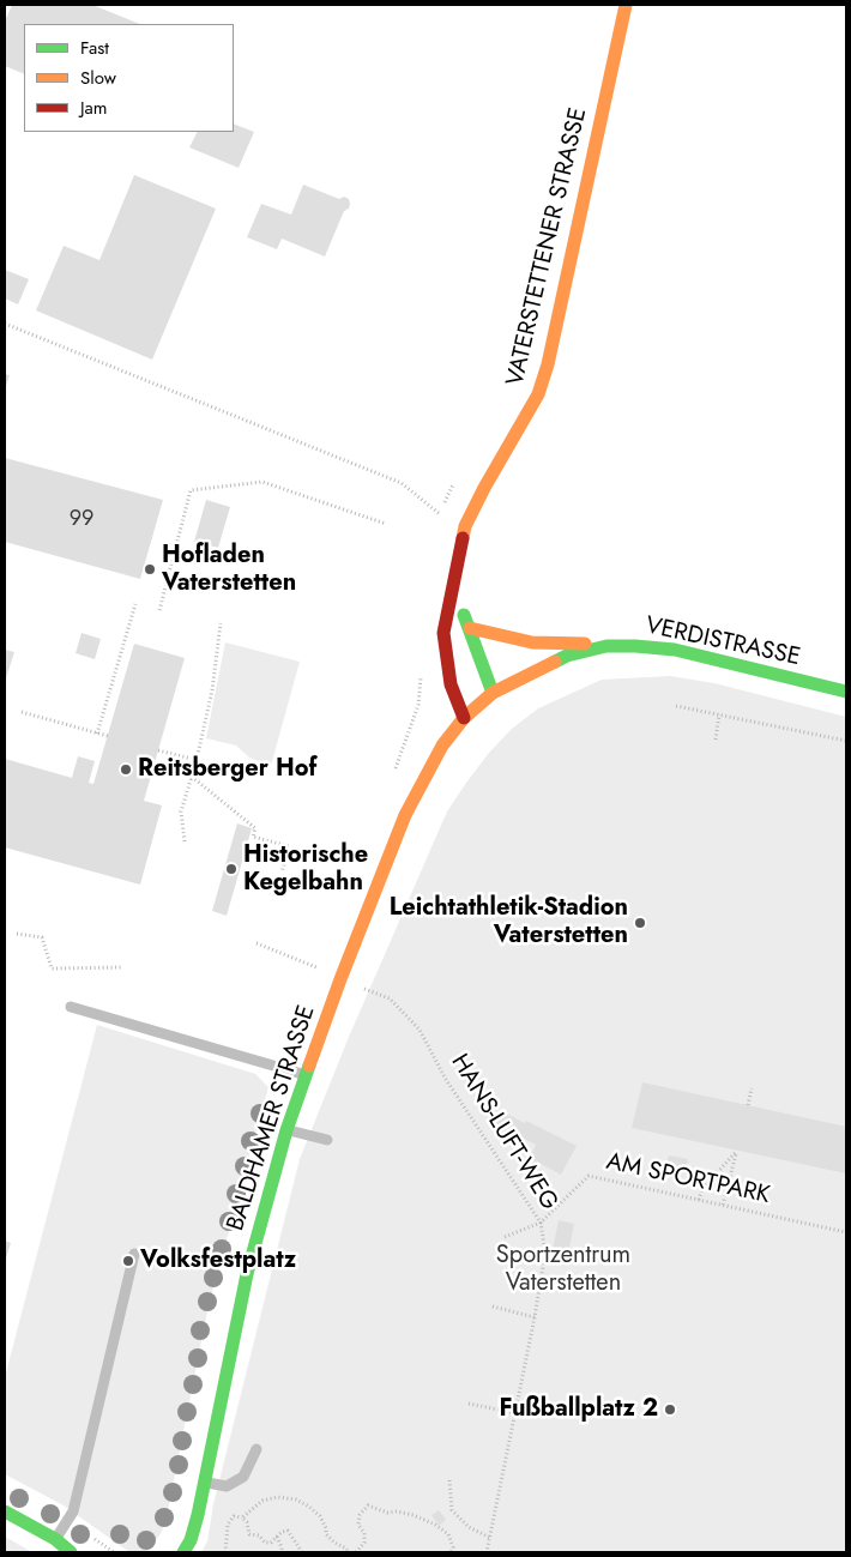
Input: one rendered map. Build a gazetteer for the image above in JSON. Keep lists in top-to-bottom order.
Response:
{
  "streets": {
    "street": ["VATERSTETTENER STRASSE", "VERDISTRASSE", "BALDHAMER STRASSE"],
    "path": ["HANS-LUFT-WEG", "AM SPORTPARK"]
  },
  "crossings": [
    ["VATERSTETTENER STRASSE", "VERDISTRASSE"],
    ["VATERSTETTENER STRASSE", "BALDHAMER STRASSE"],
    ["VERDISTRASSE", "BALDHAMER STRASSE"],
    ["BALDHAMER STRASSE", "HANS-LUFT-WEG"],
    ["HANS-LUFT-WEG", "AM SPORTPARK"]
  ],
  "parks": ["Sportzentrum Vaterstetten"],
  "places": [
    "Hofladen Vaterstetten",
    "Reitsberger Hof",
    "Historische Kegelbahn",
    "Leichtathletik-Stadion Vaterstetten",
    "Volksfestplatz",
    "Fußballplatz 2"
  ],
  "house_numbers": ["99"],
  "legend": ["Fast", "Slow", "Jam"]
}
